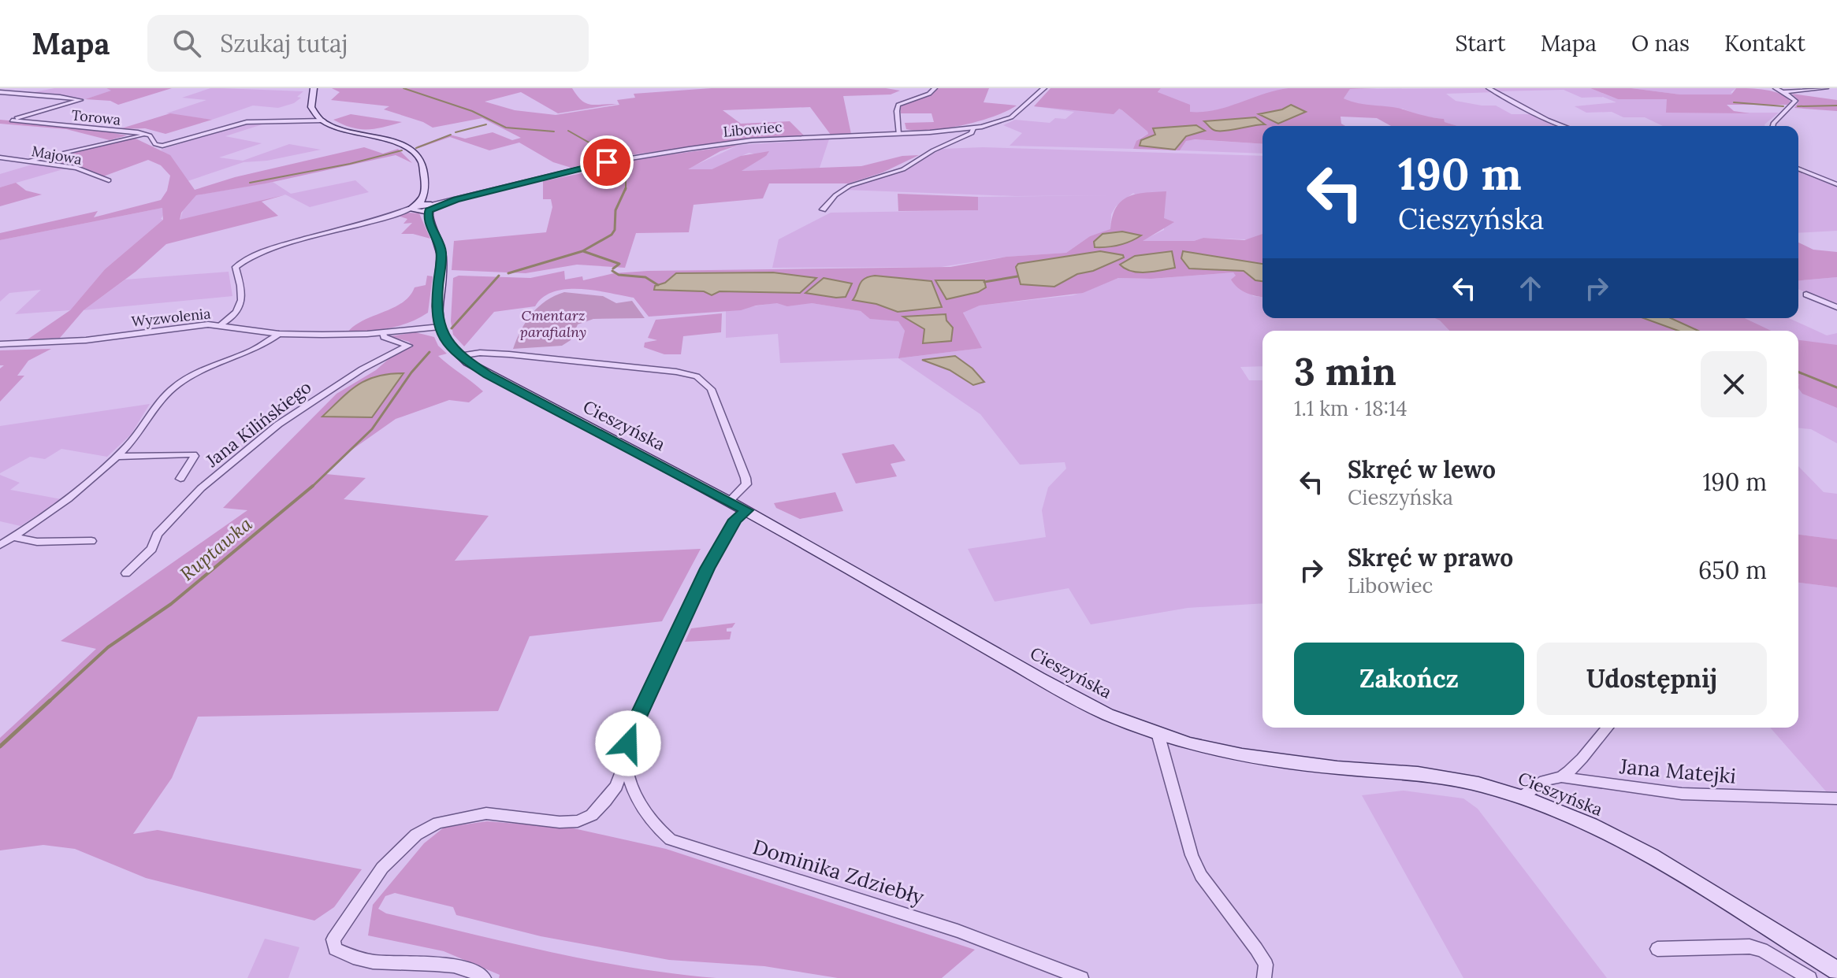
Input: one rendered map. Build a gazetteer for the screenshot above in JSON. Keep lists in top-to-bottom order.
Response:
{
  "streets": {
    "main road": ["Cieszyńska"],
    "street": [
      "Torowa",
      "Libowiec",
      "Majowa",
      "Wyzwolenia",
      "Jana Kilińskiego",
      "Jana Matejki",
      "Dominika Zdziebły"
    ]
  },
  "crossings": [
    ["Wyzwolenia", "Jana Kilińskiego"],
    ["Wyzwolenia", "Cieszyńska"],
    ["Cieszyńska", "Dominika Zdziebły"]
  ],
  "water": ["Ruptawka"],
  "parks": ["Cmentarz parafialny"],
  "page": {
    "header": "Mapa",
    "search": "Szukaj tutaj",
    "nav": [
      "Start",
      "Mapa",
      "O nas",
      "Kontakt"
    ],
    "turn": ["190 m", "Cieszyńska"],
    "heading": ["3 min", "1.1 km · 18:14"],
    "list": [
      {
        "name": "Skręć w lewo",
        "note": "Cieszyńska",
        "value": "190 m"
      },
      {
        "name": "Skręć w prawo",
        "note": "Libowiec",
        "value": "650 m"
      }
    ],
    "buttons": ["Zakończ", "Udostępnij"]
  }
}
